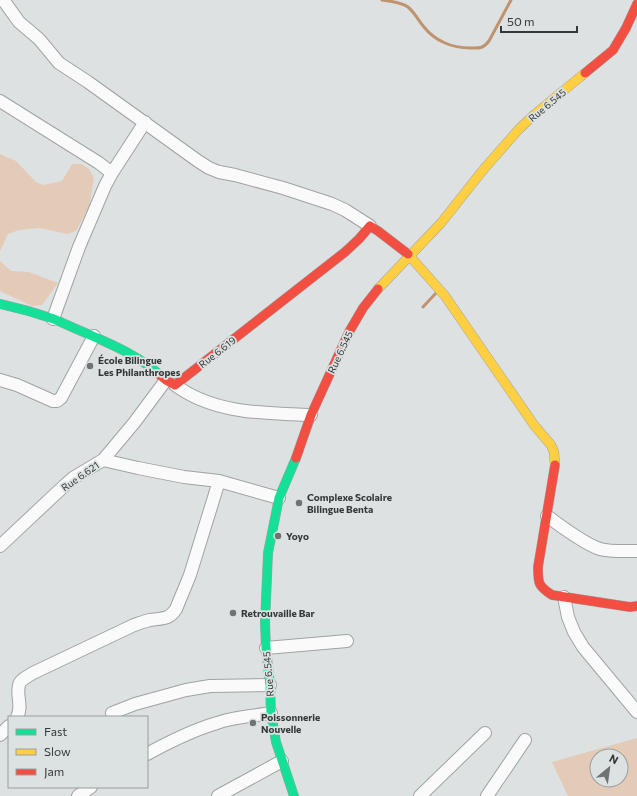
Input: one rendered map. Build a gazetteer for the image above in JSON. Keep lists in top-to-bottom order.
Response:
{
  "streets": {
    "street": ["Rue 6.545", "Rue 6.619", "Rue 6.621"]
  },
  "crossings": [
    ["Rue 6.619", "Rue 6.621"]
  ],
  "places": [
    "École Bilingue Les Philanthropes",
    "Complexe Scolaire Bilingue Benta",
    "Yoyo",
    "Retrouvaille Bar",
    "Poissonnerie Nouvelle"
  ],
  "legend": ["Fast", "Slow", "Jam"],
  "scale_bar": "50 m",
  "north": "top right"
}
